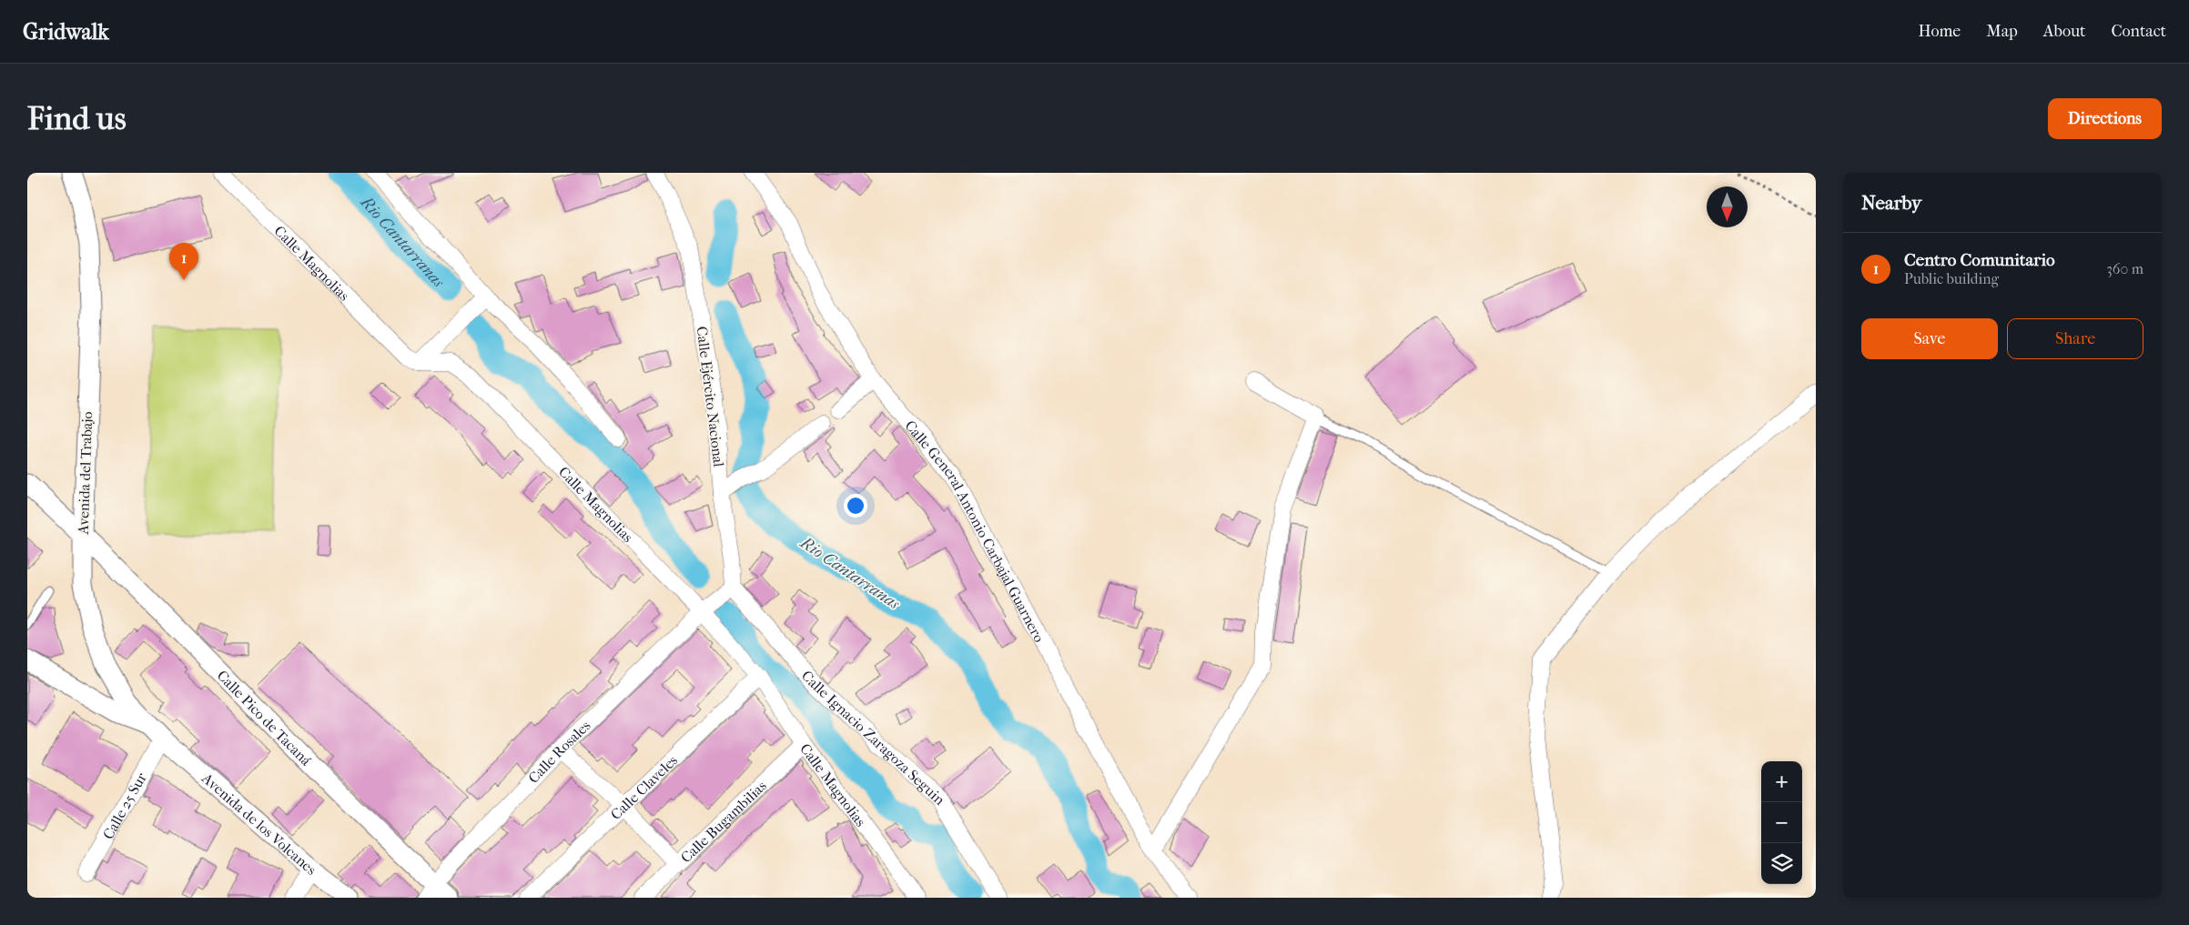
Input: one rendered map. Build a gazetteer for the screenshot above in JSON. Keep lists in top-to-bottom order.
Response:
{
  "streets": {
    "street": [
      "Calle Magnolias",
      "Calle Ejército Nacional",
      "Avenida del Trabajo",
      "Calle General Antonio Carbajal Guarnero",
      "Calle Pico de Tacaná",
      "Calle Ignacio Zaragoza Seguin",
      "Calle Rosales",
      "Calle Claveles",
      "Calle 25 Sur",
      "Calle Bugambilias",
      "Avenida de los Volcanes"
    ]
  },
  "crossings": [
    ["Calle Magnolias", "Calle Rosales"],
    ["Calle Magnolias", "Calle Claveles"],
    ["Calle Magnolias", "Calle Bugambilias"],
    ["Calle Ejército Nacional", "Calle Ignacio Zaragoza Seguin"],
    ["Avenida del Trabajo", "Calle Pico de Tacaná"],
    ["Avenida del Trabajo", "Calle 25 Sur"],
    ["Avenida del Trabajo", "Avenida de los Volcanes"],
    ["Calle Pico de Tacaná", "Calle Rosales"],
    ["Calle 25 Sur", "Avenida de los Volcanes"]
  ],
  "water": ["Rio Cantarranas"],
  "north": "bottom",
  "page": {
    "header": "Gridwalk",
    "nav": [
      "Home",
      "Map",
      "About",
      "Contact"
    ],
    "buttons": [
      "Directions",
      ["Save", "Share"]
    ],
    "title": "Find us",
    "heading": "Nearby",
    "list": [
      {
        "mark": "1",
        "name": "Centro Comunitario",
        "note": "Public building",
        "value": "360 m"
      }
    ],
    "pins": "1",
    "map_buttons": ["+", "−"]
  }
}
